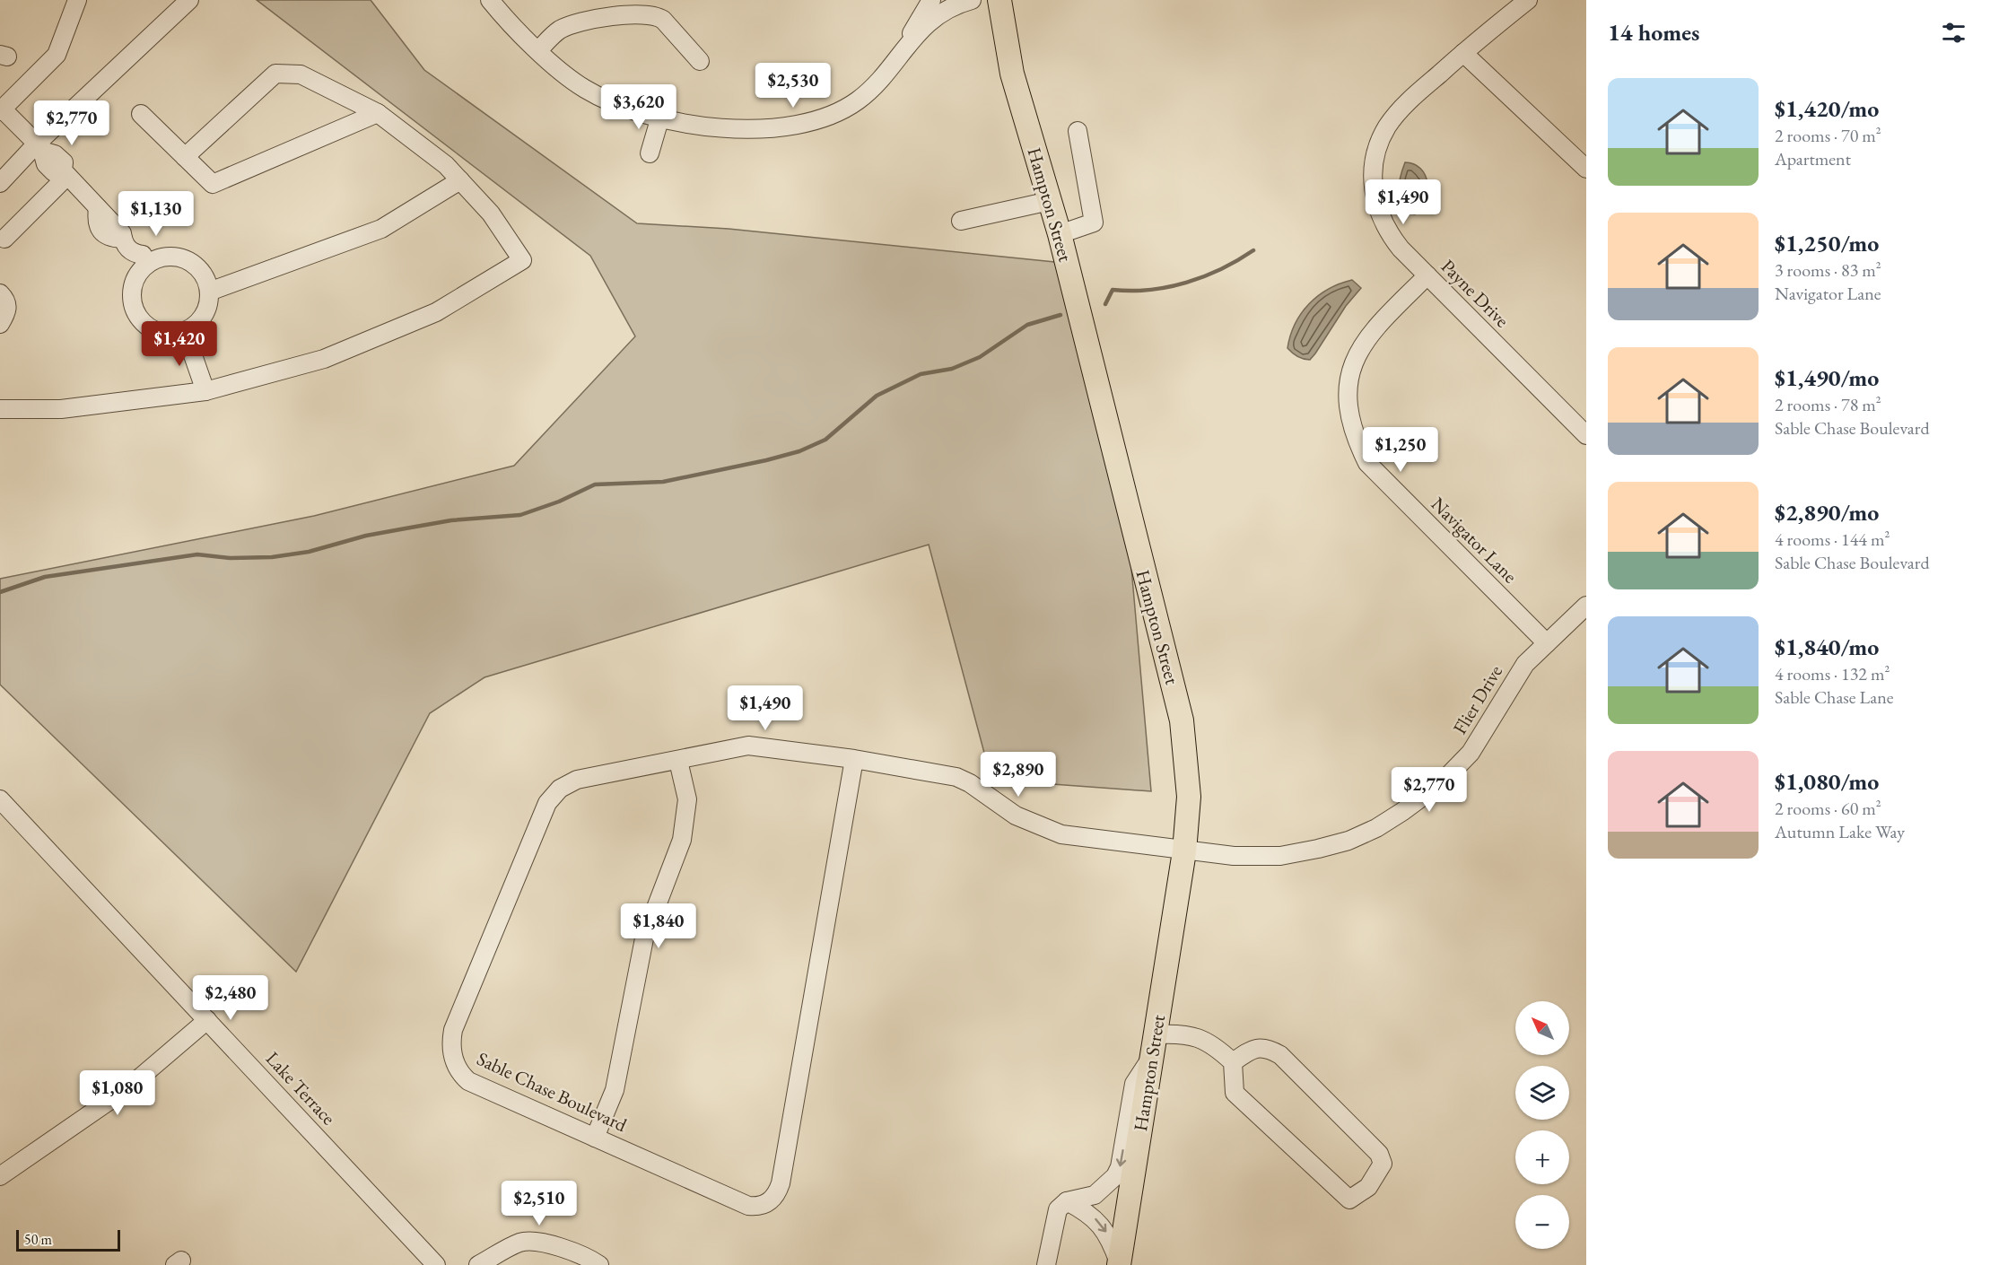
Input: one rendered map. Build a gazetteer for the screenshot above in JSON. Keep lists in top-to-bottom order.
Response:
{
  "streets": {
    "main road": ["Hampton Street"],
    "street": [
      "Payne Drive",
      "Navigator Lane",
      "Flier Drive",
      "Lake Terrace",
      "Sable Chase Boulevard"
    ]
  },
  "crossings": [
    ["Hampton Street", "Flier Drive"],
    ["Hampton Street", "Sable Chase Boulevard"],
    ["Payne Drive", "Navigator Lane"],
    ["Navigator Lane", "Flier Drive"],
    ["Flier Drive", "Sable Chase Boulevard"]
  ],
  "scale_bar": "50 m",
  "north": "top left",
  "page": {
    "heading": "14 homes",
    "price": [
      "$2,530",
      "$3,620",
      "$2,770",
      "$1,490",
      "$1,130",
      "$1,420",
      "$1,250",
      "$1,490",
      "$2,890",
      "$2,770",
      "$1,840",
      "$2,480",
      "$1,080",
      "$2,510"
    ],
    "list": [
      {
        "name": "$1,420/mo",
        "note": "2 rooms · 70 m² · Apartment"
      },
      {
        "name": "$1,250/mo",
        "note": "3 rooms · 83 m² · Navigator Lane"
      },
      {
        "name": "$1,490/mo",
        "note": "2 rooms · 78 m² · Sable Chase Boulevard"
      },
      {
        "name": "$2,890/mo",
        "note": "4 rooms · 144 m² · Sable Chase Boulevard"
      },
      {
        "name": "$1,840/mo",
        "note": "4 rooms · 132 m² · Sable Chase Lane"
      },
      {
        "name": "$1,080/mo",
        "note": "2 rooms · 60 m² · Autumn Lake Way"
      }
    ],
    "map_buttons": ["+", "−"],
    "scale": "50 m"
  }
}
